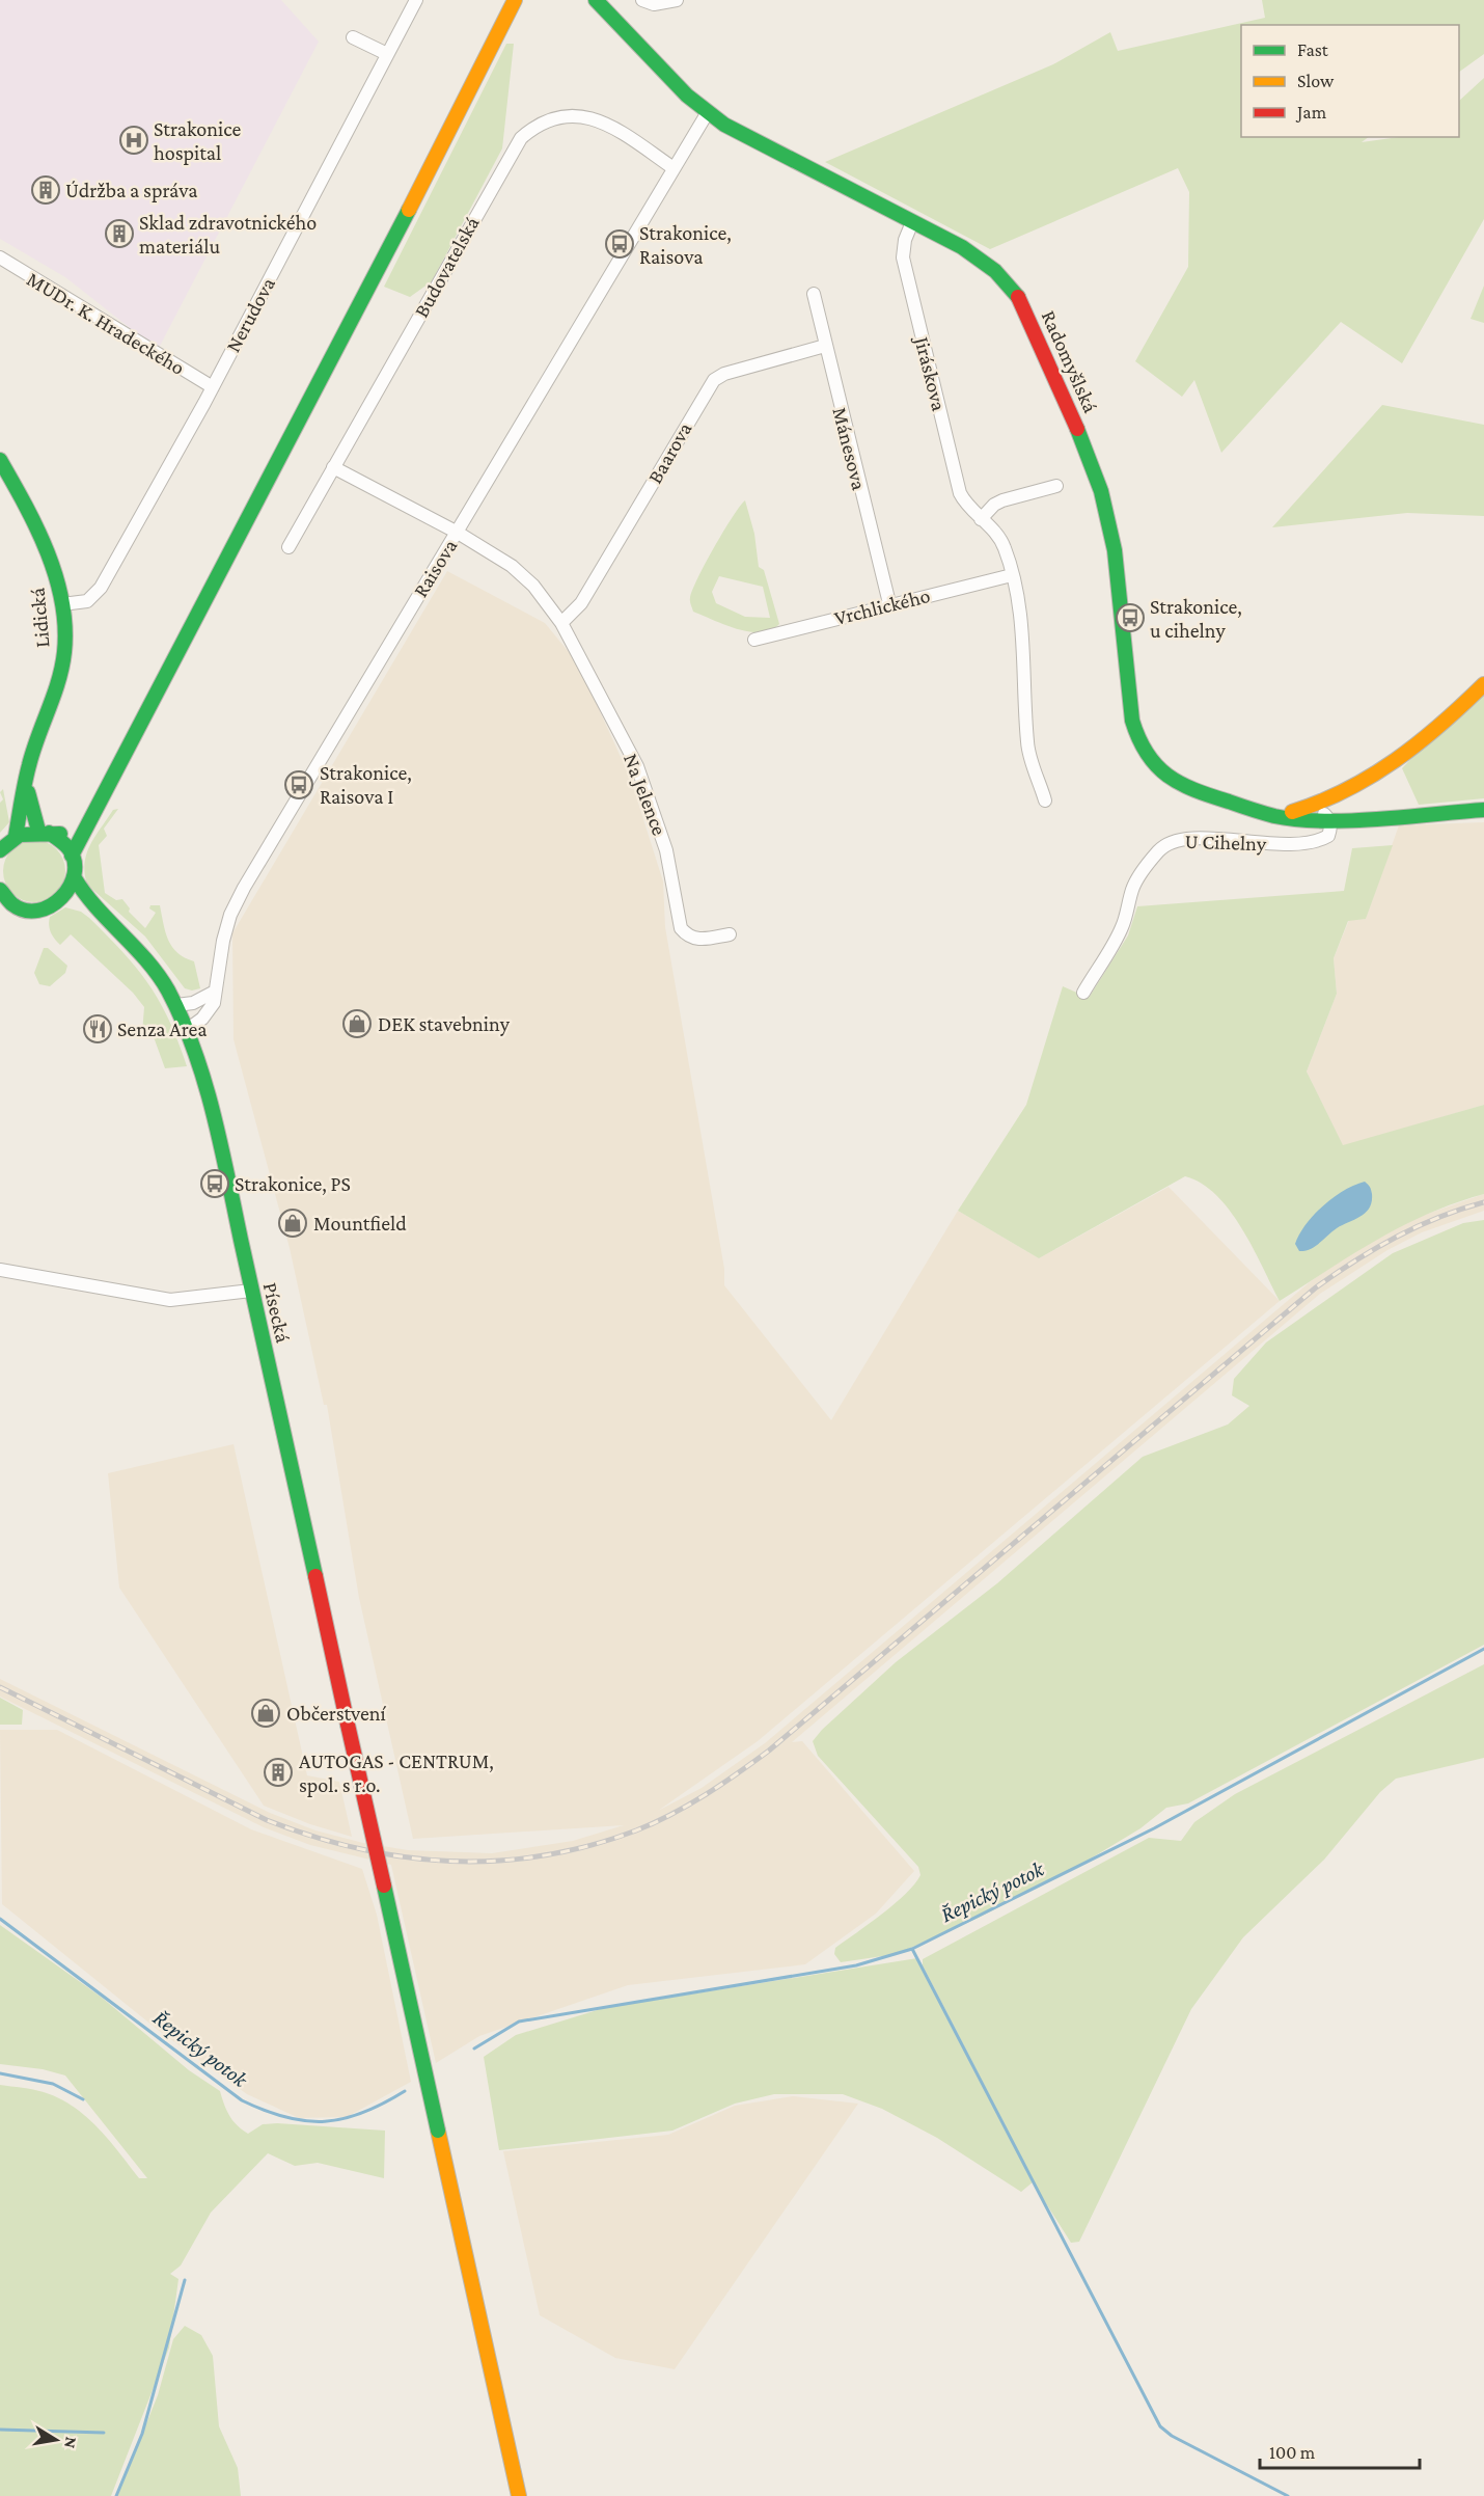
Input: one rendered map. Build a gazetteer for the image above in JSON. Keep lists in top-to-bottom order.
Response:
{
  "streets": {
    "main road": ["Radomyšlská", "Lidická", "Písecká"],
    "street": [
      "Budovatelská",
      "Nerudova",
      "MUDr. K. Hradeckého",
      "Jiráskova",
      "Mánesova",
      "Baarova",
      "Raisova",
      "Vrchlického",
      "Na Jelence",
      "U Cihelny"
    ]
  },
  "crossings": [
    ["Budovatelská", "Raisova"],
    ["Nerudova", "MUDr. K. Hradeckého"],
    ["Nerudova", "Lidická"],
    ["Radomyšlská", "Jiráskova"],
    ["Radomyšlská", "Raisova"],
    ["Radomyšlská", "U Cihelny"],
    ["Jiráskova", "Vrchlického"],
    ["Mánesova", "Baarova"],
    ["Mánesova", "Vrchlického"],
    ["Baarova", "Na Jelence"],
    ["Raisova", "Písecká"]
  ],
  "water": ["Řepický potok"],
  "places": {
    "hospital": ["Strakonice hospital"],
    "building": ["Údržba a správa", "Sklad zdravotnického materiálu", "AUTOGAS - CENTRUM, spol. s r.o."],
    "bus stop": [
      "Strakonice, Raisova",
      "Strakonice, u cihelny",
      "Strakonice, Raisova I",
      "Strakonice, PS"
    ],
    "shop": ["DEK stavebniny", "Mountfield", "Občerstvení"],
    "restaurant": ["Senza Area"]
  },
  "legend": ["Fast", "Slow", "Jam"],
  "scale_bar": "100 m",
  "north": "right"
}
